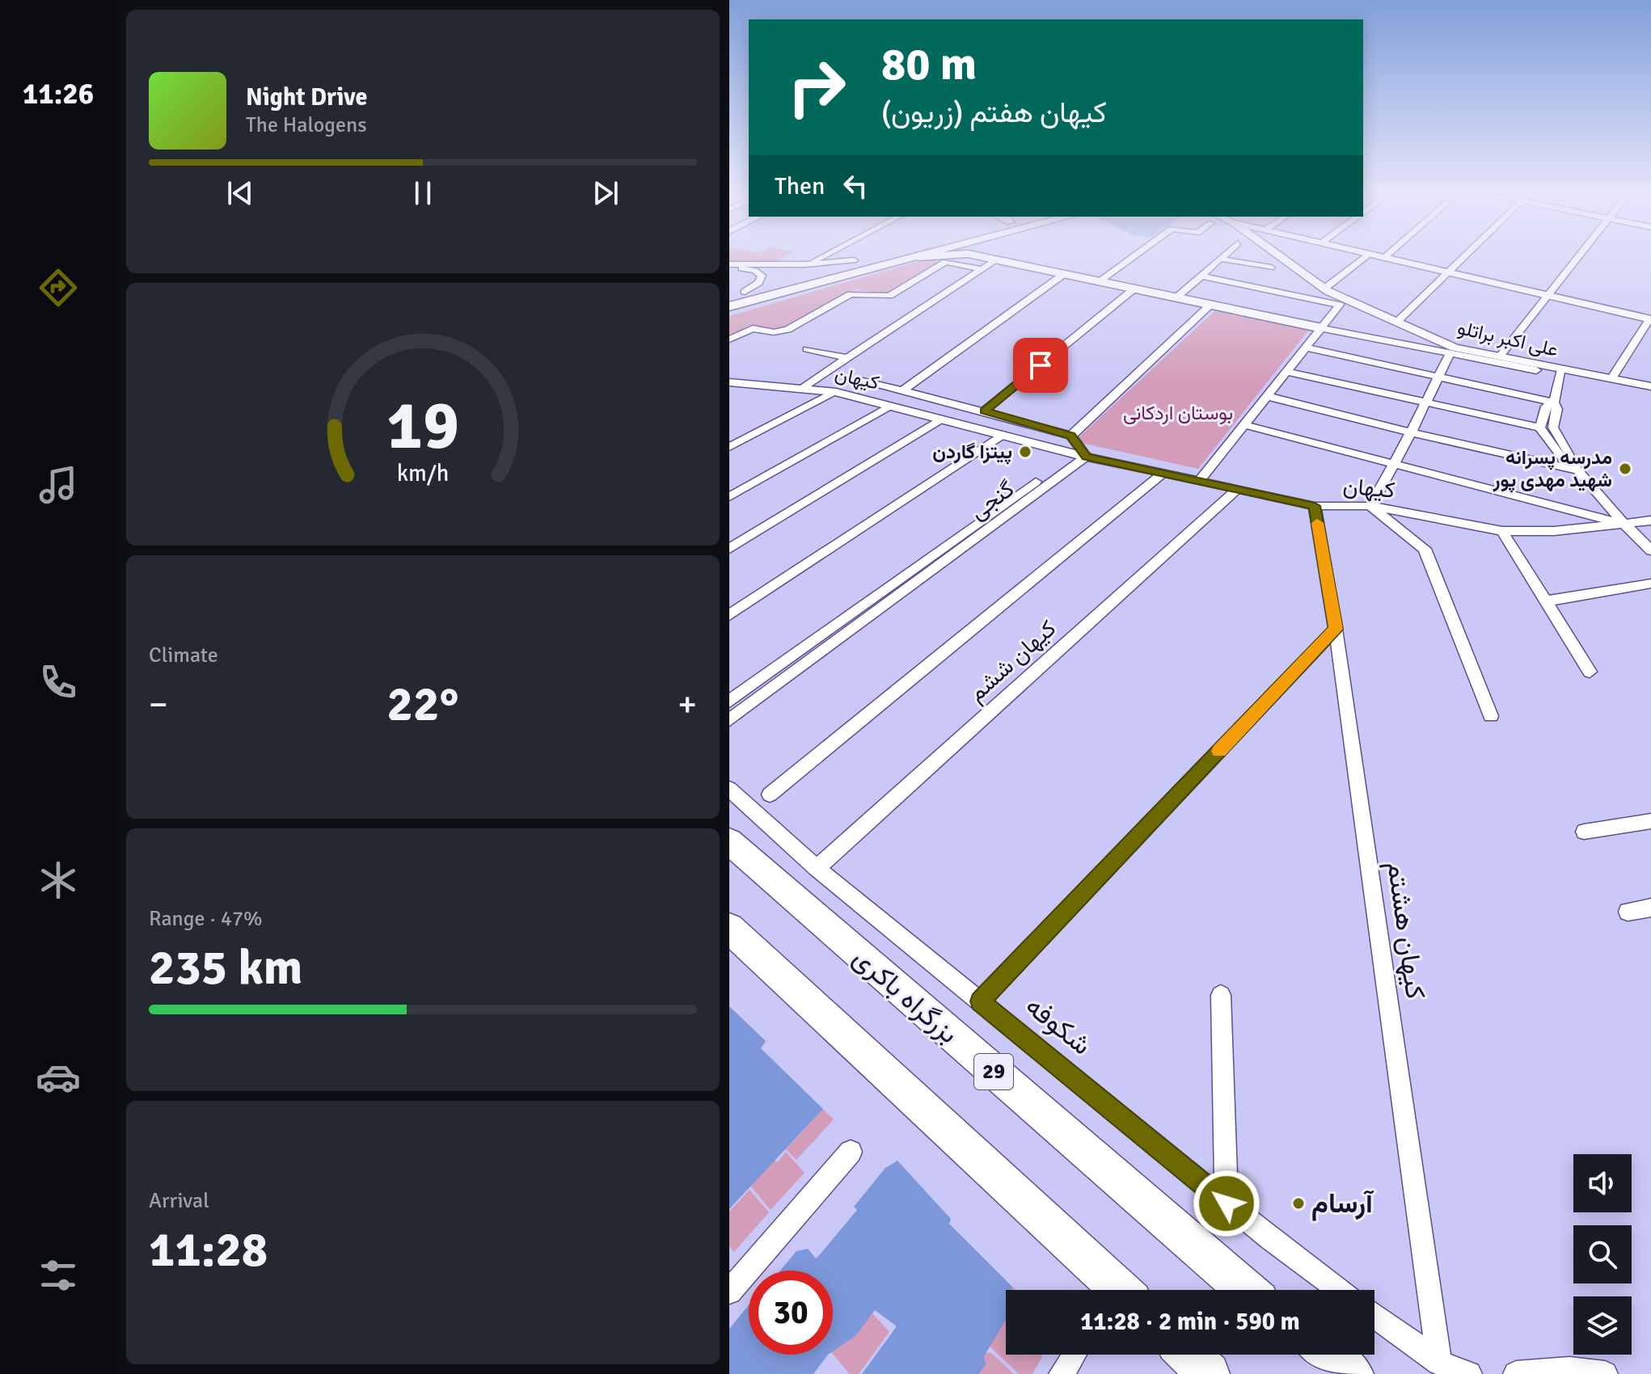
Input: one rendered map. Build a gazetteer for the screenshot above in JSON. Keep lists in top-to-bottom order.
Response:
{
  "streets": {
    "highway": ["بزرگراه باکری", "29"],
    "street": [
      "علی اکبر براتلو",
      "کیهان",
      "گنجی",
      "کیهان ششم",
      "کیهان هشتم",
      "شکوفه"
    ]
  },
  "crossings": [
    ["کیهان", "گنجی"],
    ["کیهان", "کیهان ششم"],
    ["کیهان", "کیهان هشتم"],
    ["کیهان ششم", "شکوفه"]
  ],
  "parks": ["بوستان اردکانی"],
  "places": ["پیتزا گاردن", "مدرسه پسرانه شهید مهدی پور", "آرسام"],
  "page": {
    "tabs": "11:26",
    "turn": ["80 m", "کیهان هفتم (زریون)"],
    "song": ["Night Drive", "The Halogens"],
    "then": "Then",
    "tile": [
      "Climate",
      ["Range · 47%", "235 km"],
      ["Arrival", "11:28"]
    ],
    "heat": ["−", "22°", "+"],
    "limit": "30",
    "trip": "11:28 · 2 min · 590 m",
    "gauge": ["19", "km/h"]
  }
}
